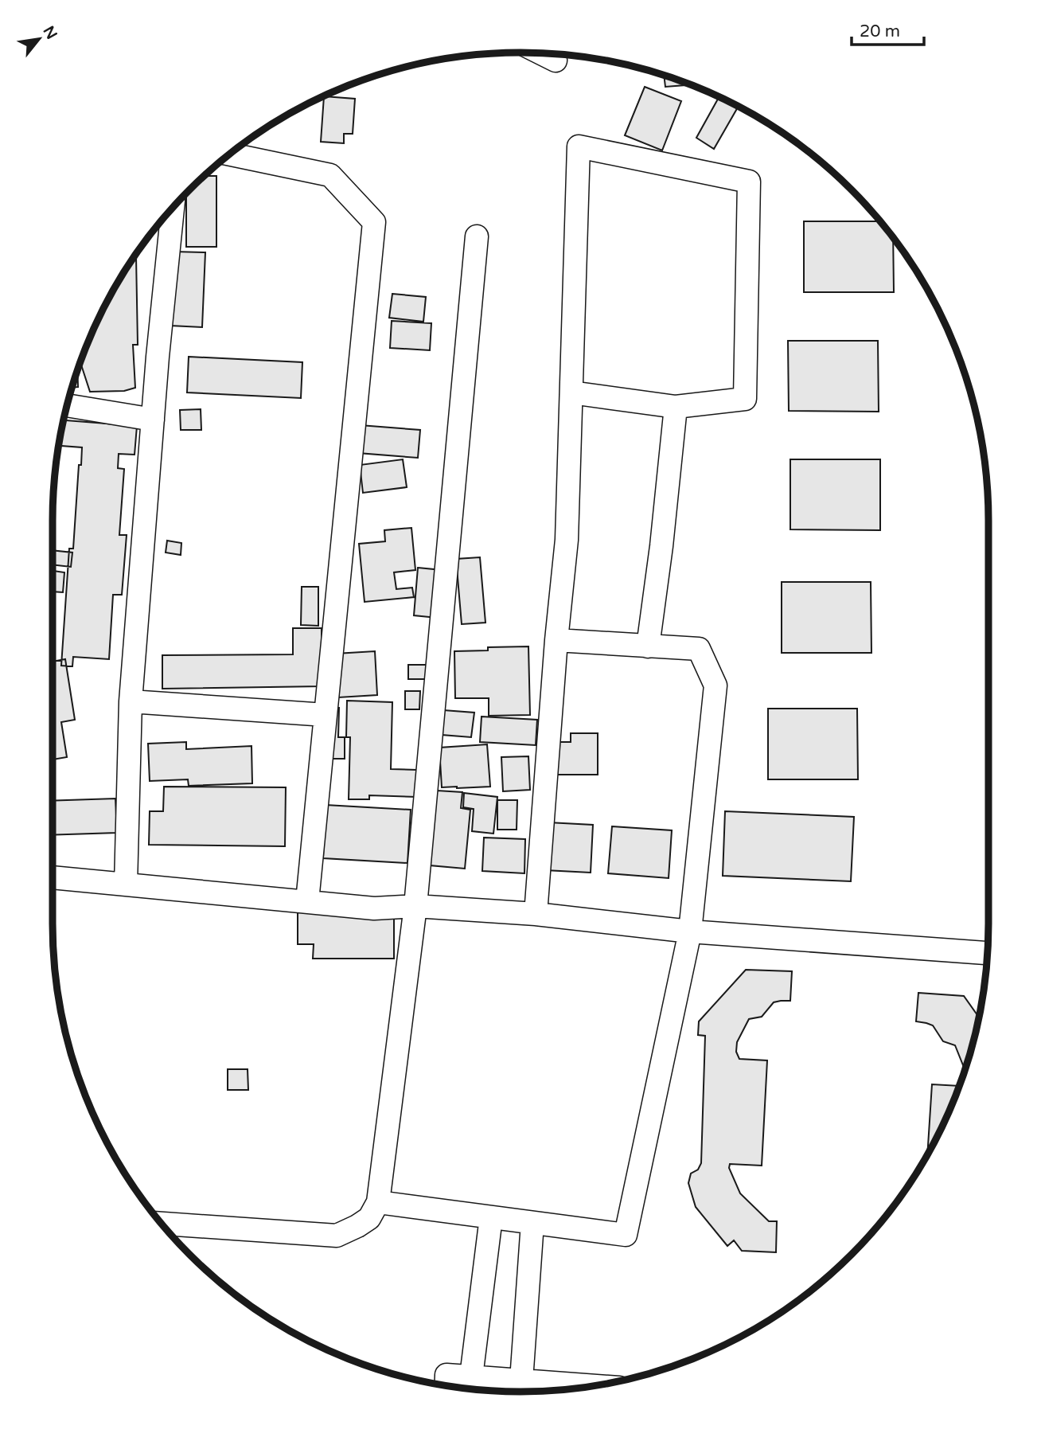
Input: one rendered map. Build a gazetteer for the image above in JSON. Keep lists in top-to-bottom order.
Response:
{
  "scale_bar": "20 m",
  "north": "top right"
}
